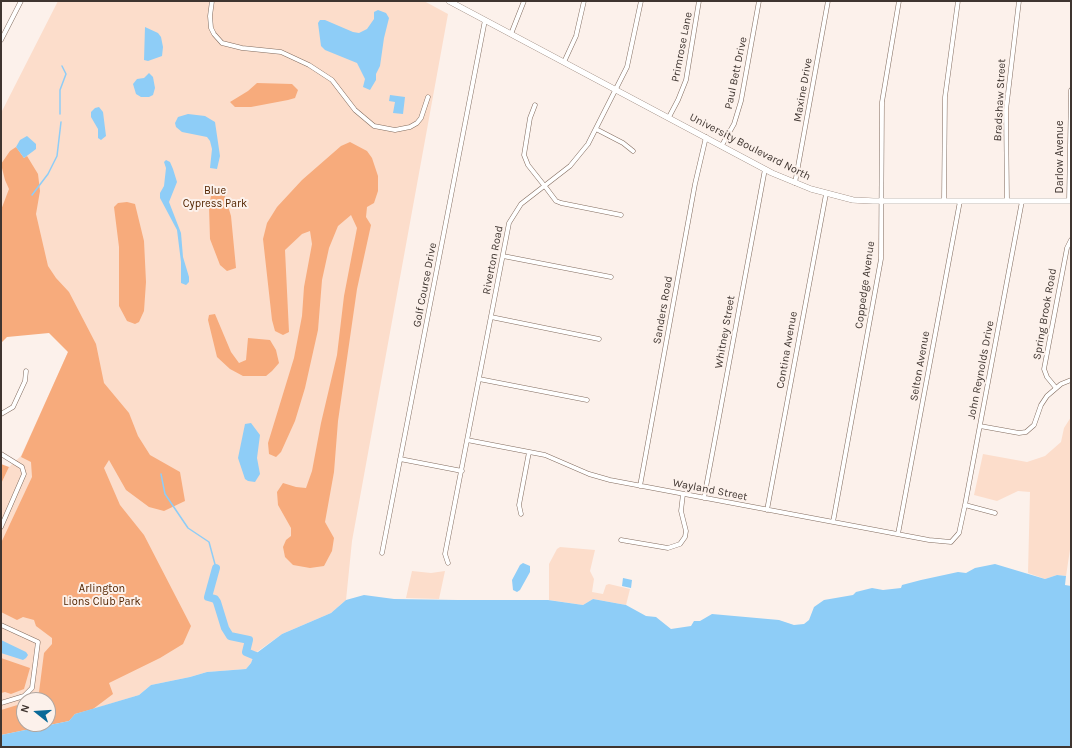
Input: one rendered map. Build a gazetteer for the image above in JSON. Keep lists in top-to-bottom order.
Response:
{
  "streets": {
    "street": [
      "Primrose Lane",
      "Paul Bett Drive",
      "Maxine Drive",
      "Bradshaw Street",
      "University Boulevard North",
      "Darlow Avenue",
      "Riverton Road",
      "Golf Course Drive",
      "Coppedge Avenue",
      "Sanders Road",
      "Spring Brook Road",
      "Whitney Street",
      "Contina Avenue",
      "Selton Avenue",
      "John Reynolds Drive",
      "Wayland Street"
    ]
  },
  "crossings": [
    ["Primrose Lane", "University Boulevard North"],
    ["Paul Bett Drive", "University Boulevard North"],
    ["Maxine Drive", "University Boulevard North"],
    ["Bradshaw Street", "University Boulevard North"],
    ["University Boulevard North", "Darlow Avenue"],
    ["University Boulevard North", "Riverton Road"],
    ["University Boulevard North", "Golf Course Drive"],
    ["University Boulevard North", "Coppedge Avenue"],
    ["University Boulevard North", "Sanders Road"],
    ["University Boulevard North", "Whitney Street"],
    ["University Boulevard North", "Contina Avenue"],
    ["University Boulevard North", "Selton Avenue"],
    ["University Boulevard North", "John Reynolds Drive"],
    ["Riverton Road", "Wayland Street"],
    ["Coppedge Avenue", "Wayland Street"],
    ["Sanders Road", "Wayland Street"],
    ["Whitney Street", "Wayland Street"],
    ["Contina Avenue", "Wayland Street"],
    ["Selton Avenue", "Wayland Street"],
    ["John Reynolds Drive", "Wayland Street"]
  ],
  "parks": ["Blue Cypress Park", "Arlington Lions Club Park"],
  "north": "left"
}
